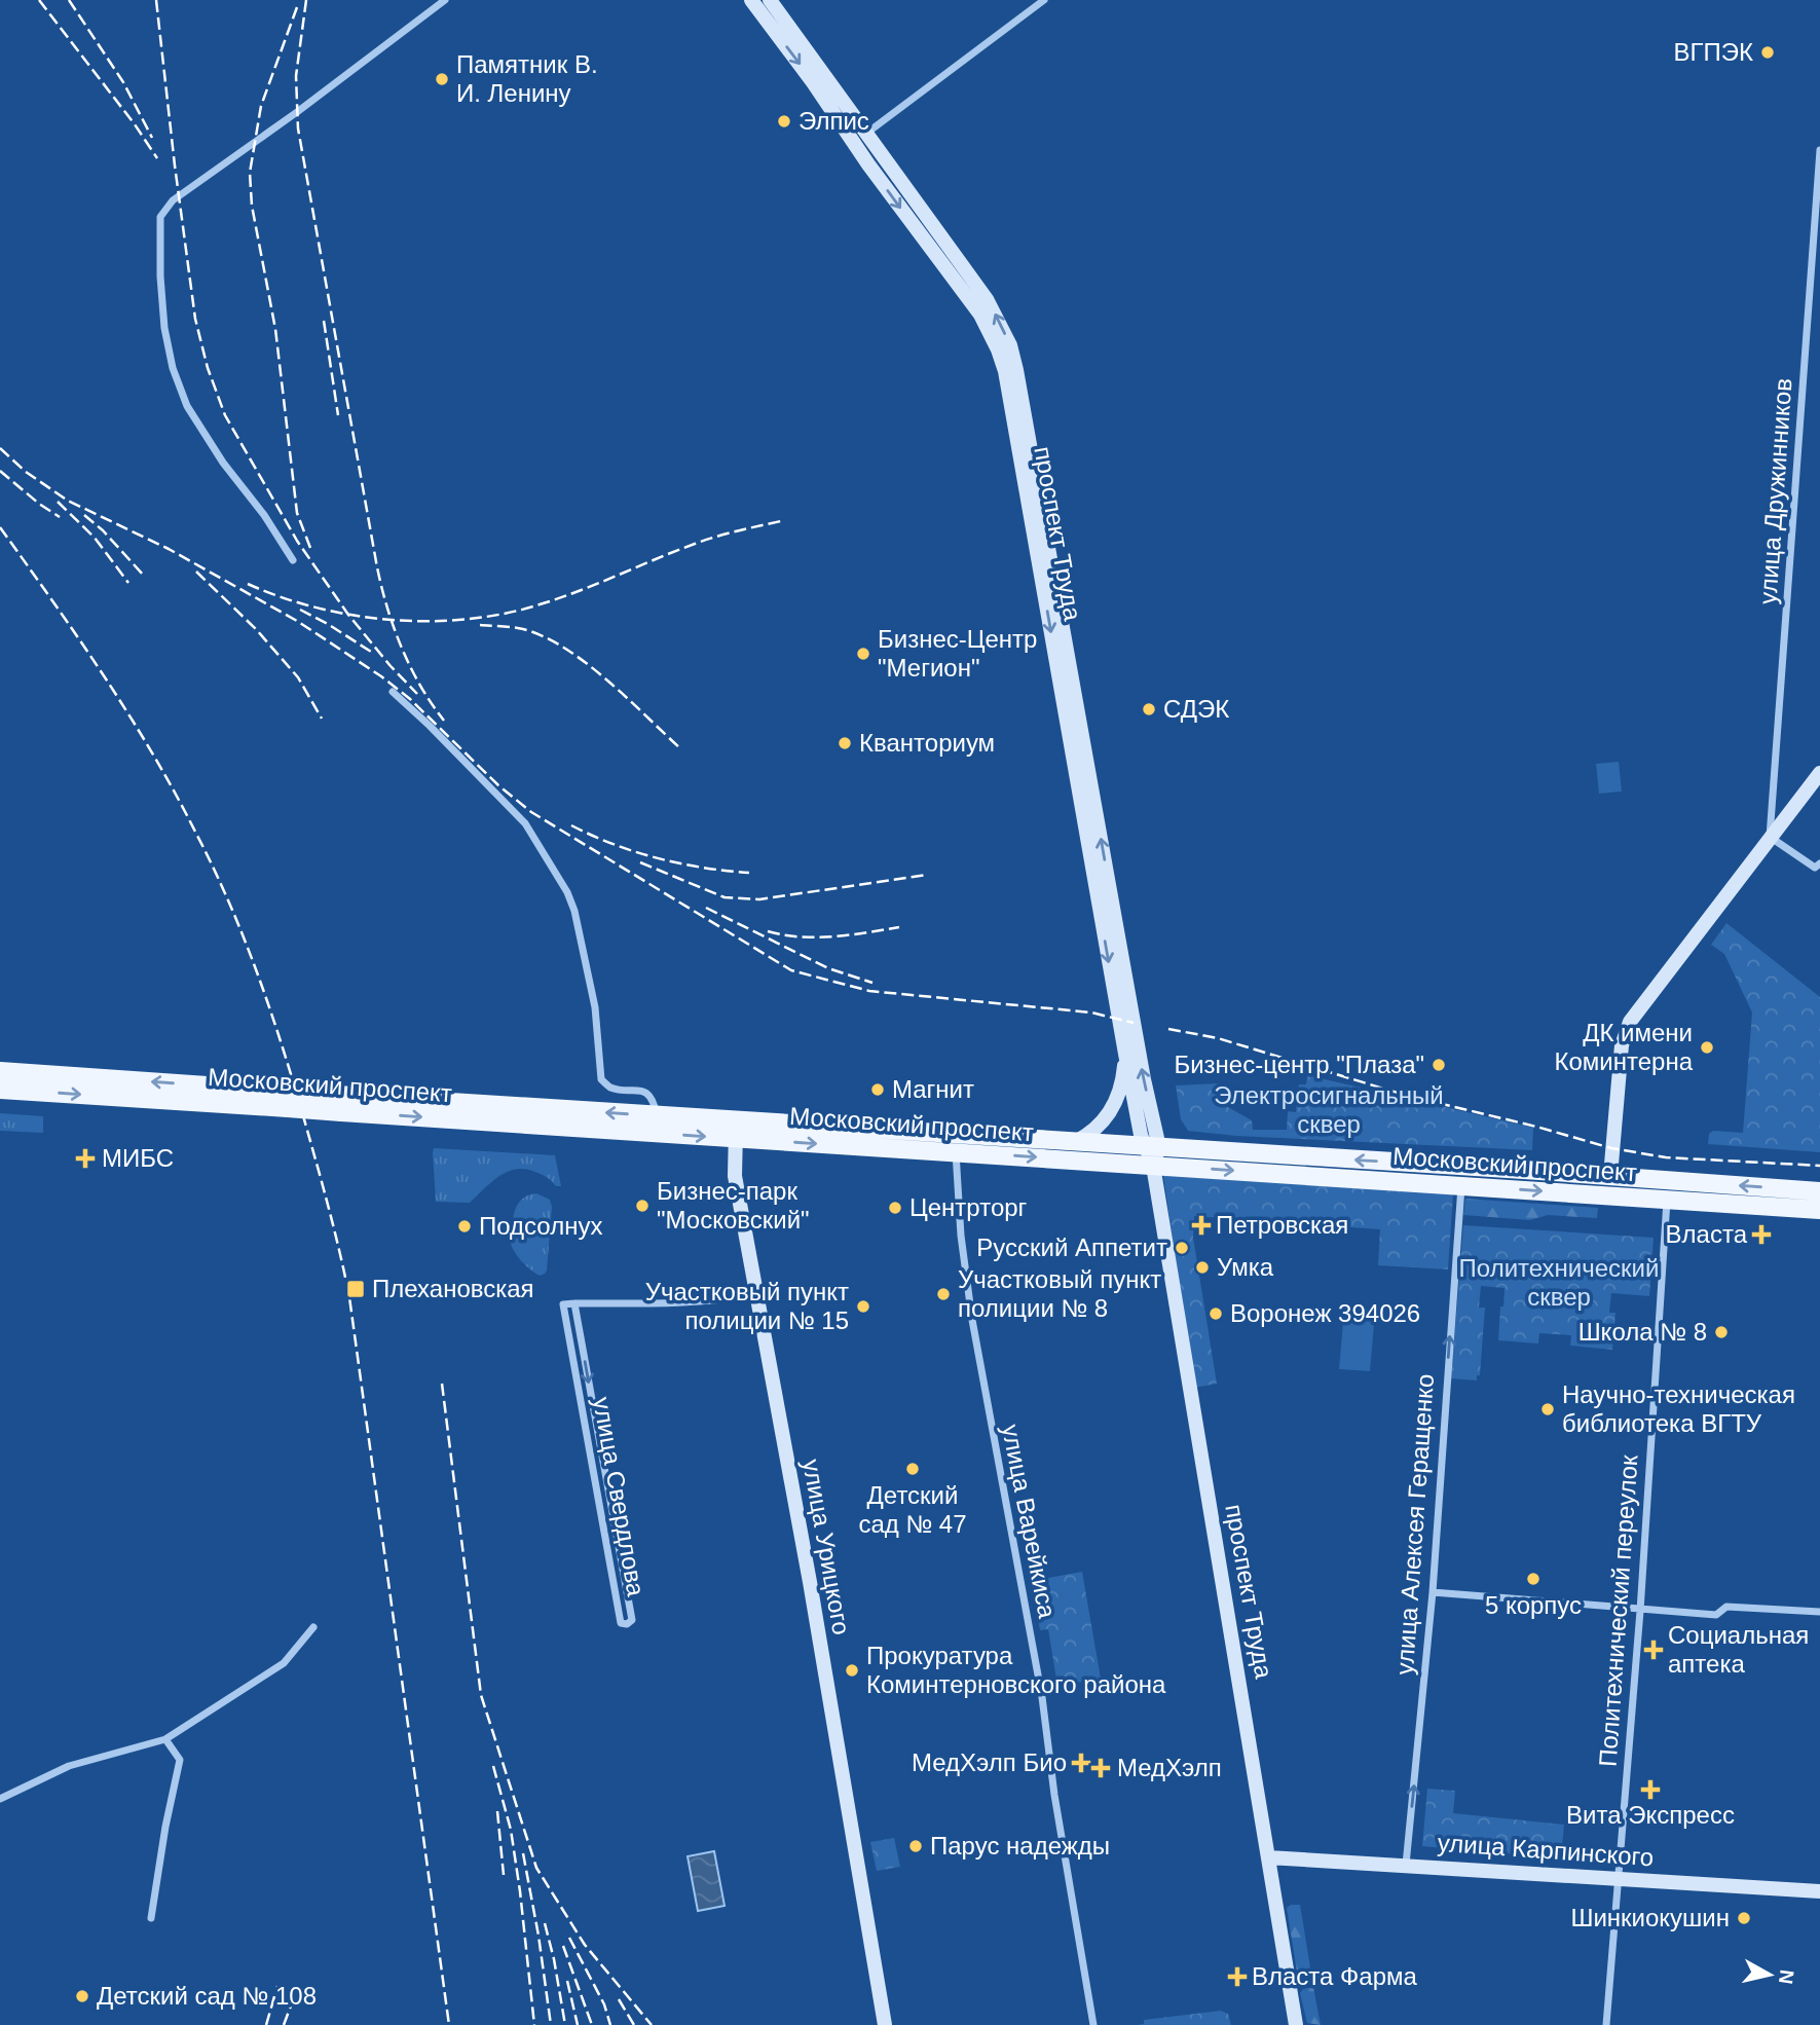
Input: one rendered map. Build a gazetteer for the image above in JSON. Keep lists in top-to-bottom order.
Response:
{
  "streets": {
    "main road": [
      "проспект Труда",
      "Московский проспект",
      "улица Урицкого",
      "улица Карпинского"
    ],
    "street": [
      "улица Дружинников",
      "улица Свердлова",
      "улица Варейкиса",
      "улица Алексея Геращенко",
      "Политехнический переулок"
    ]
  },
  "crossings": [
    ["проспект Труда", "Московский проспект"],
    ["проспект Труда", "улица Карпинского"],
    ["Московский проспект", "улица Варейкиса"],
    ["Московский проспект", "улица Алексея Геращенко"],
    ["Московский проспект", "улица Урицкого"],
    ["Московский проспект", "Политехнический переулок"],
    ["улица Алексея Геращенко", "улица Карпинского"],
    ["Политехнический переулок", "улица Карпинского"]
  ],
  "one_way": ["улица Алексея Геращенко"],
  "parks": ["Электросигнальный сквер", "Политехнический сквер"],
  "places": {
    "other": [
      "ВГПЭК",
      "Памятник В. И. Ленину",
      "Элпис",
      "Бизнес-Центр \"Мегион\"",
      "СДЭК",
      "Кванториум",
      "ДК имени Коминтерна",
      "Бизнес-центр \"Плаза\"",
      "Магнит",
      "Бизнес-парк \"Московский\"",
      "Центрторг",
      "Подсолнух",
      "Русский Аппетит",
      "Умка",
      "Участковый пункт полиции № 8",
      "Участковый пункт полиции № 15",
      "Воронеж 394026",
      "Школа № 8",
      "Научно-техническая библиотека ВГТУ",
      "Детский сад № 47",
      "5 корпус",
      "Прокуратура Коминтерновского района",
      "Парус надежды",
      "Шинкиокушин",
      "Детский сад № 108"
    ],
    "health": [
      "МИБС",
      "Петровская",
      "Власта",
      "Социальная аптека",
      "МедХэлп Био",
      "МедХэлп",
      "Вита Экспресс",
      "Власта Фарма"
    ],
    "transit": ["Плехановская"]
  },
  "north": "right"
}
